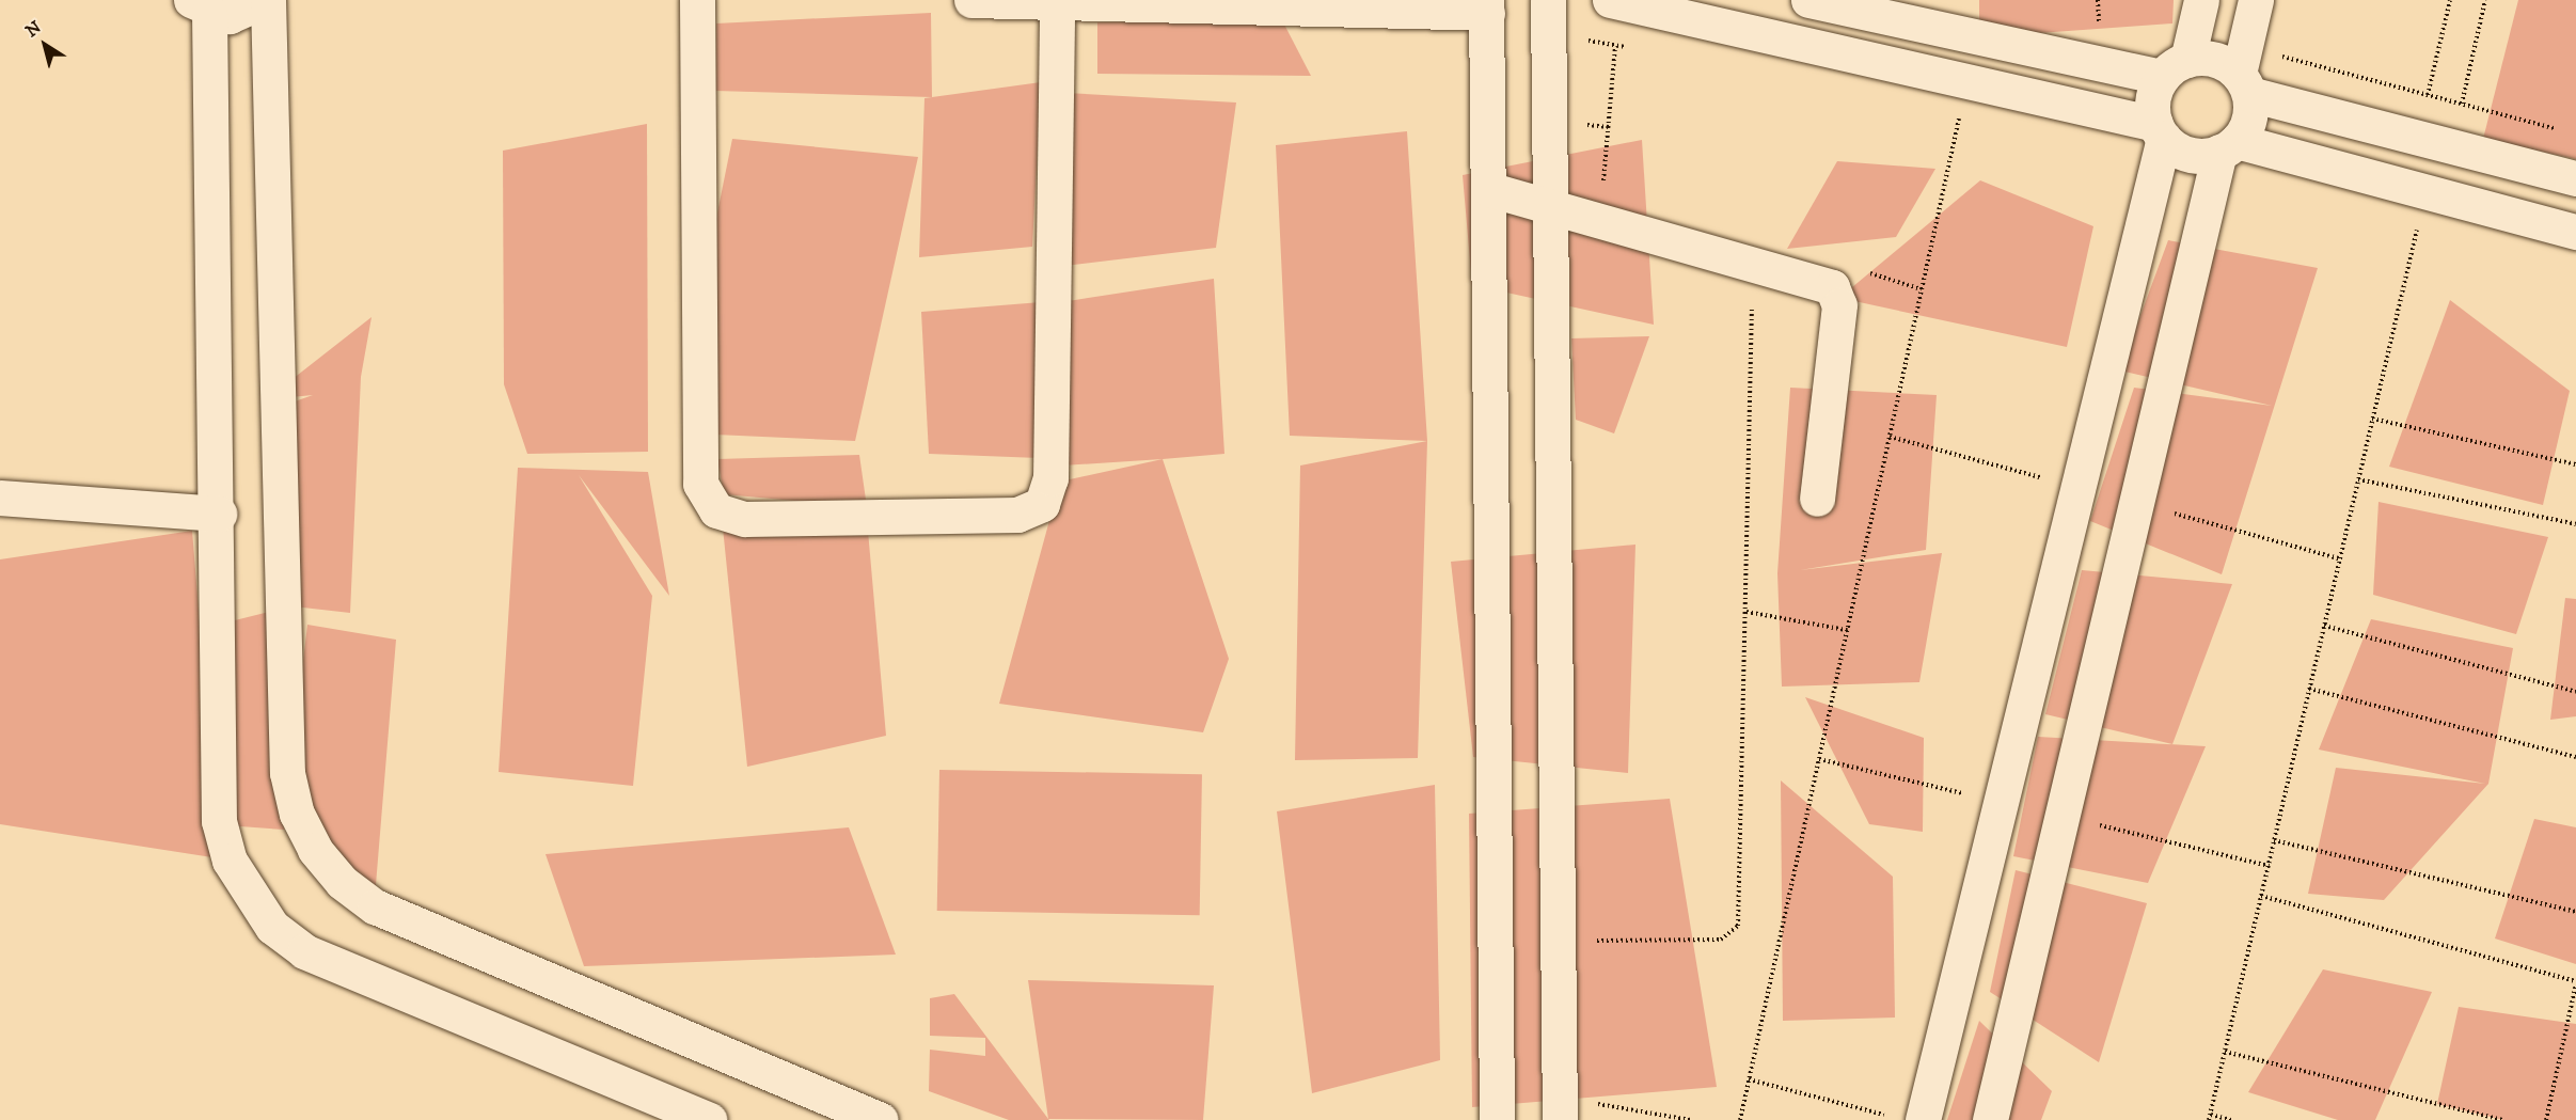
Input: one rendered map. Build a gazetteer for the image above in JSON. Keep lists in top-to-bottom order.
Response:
{
  "north": "top left"
}
